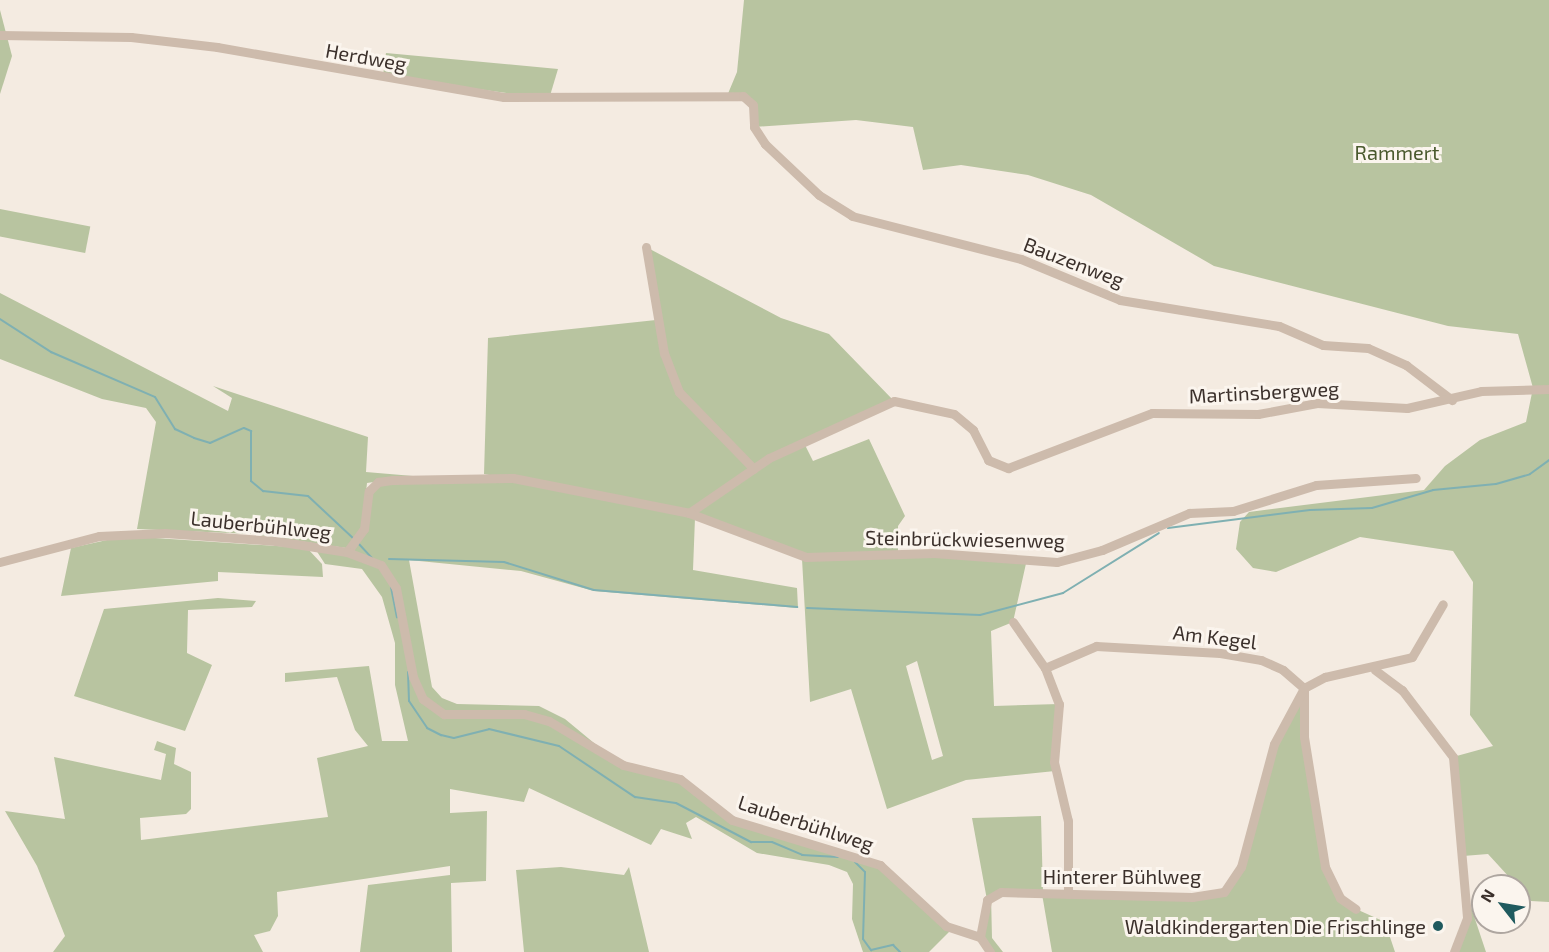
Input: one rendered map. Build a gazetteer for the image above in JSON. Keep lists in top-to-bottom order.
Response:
{
  "streets": {
    "street": [
      "Herdweg",
      "Bauzenweg",
      "Martinsbergweg",
      "Lauberbühlweg",
      "Steinbrückwiesenweg",
      "Am Kegel",
      "Hinterer Bühlweg"
    ]
  },
  "crossings": [
    ["Herdweg", "Bauzenweg"],
    ["Bauzenweg", "Martinsbergweg"],
    ["Martinsbergweg", "Steinbrückwiesenweg"],
    ["Lauberbühlweg", "Steinbrückwiesenweg"],
    ["Lauberbühlweg", "Hinterer Bühlweg"],
    ["Am Kegel", "Hinterer Bühlweg"]
  ],
  "parks": ["Rammert"],
  "places": ["Waldkindergarten Die Frischlinge"],
  "north": "top left"
}
